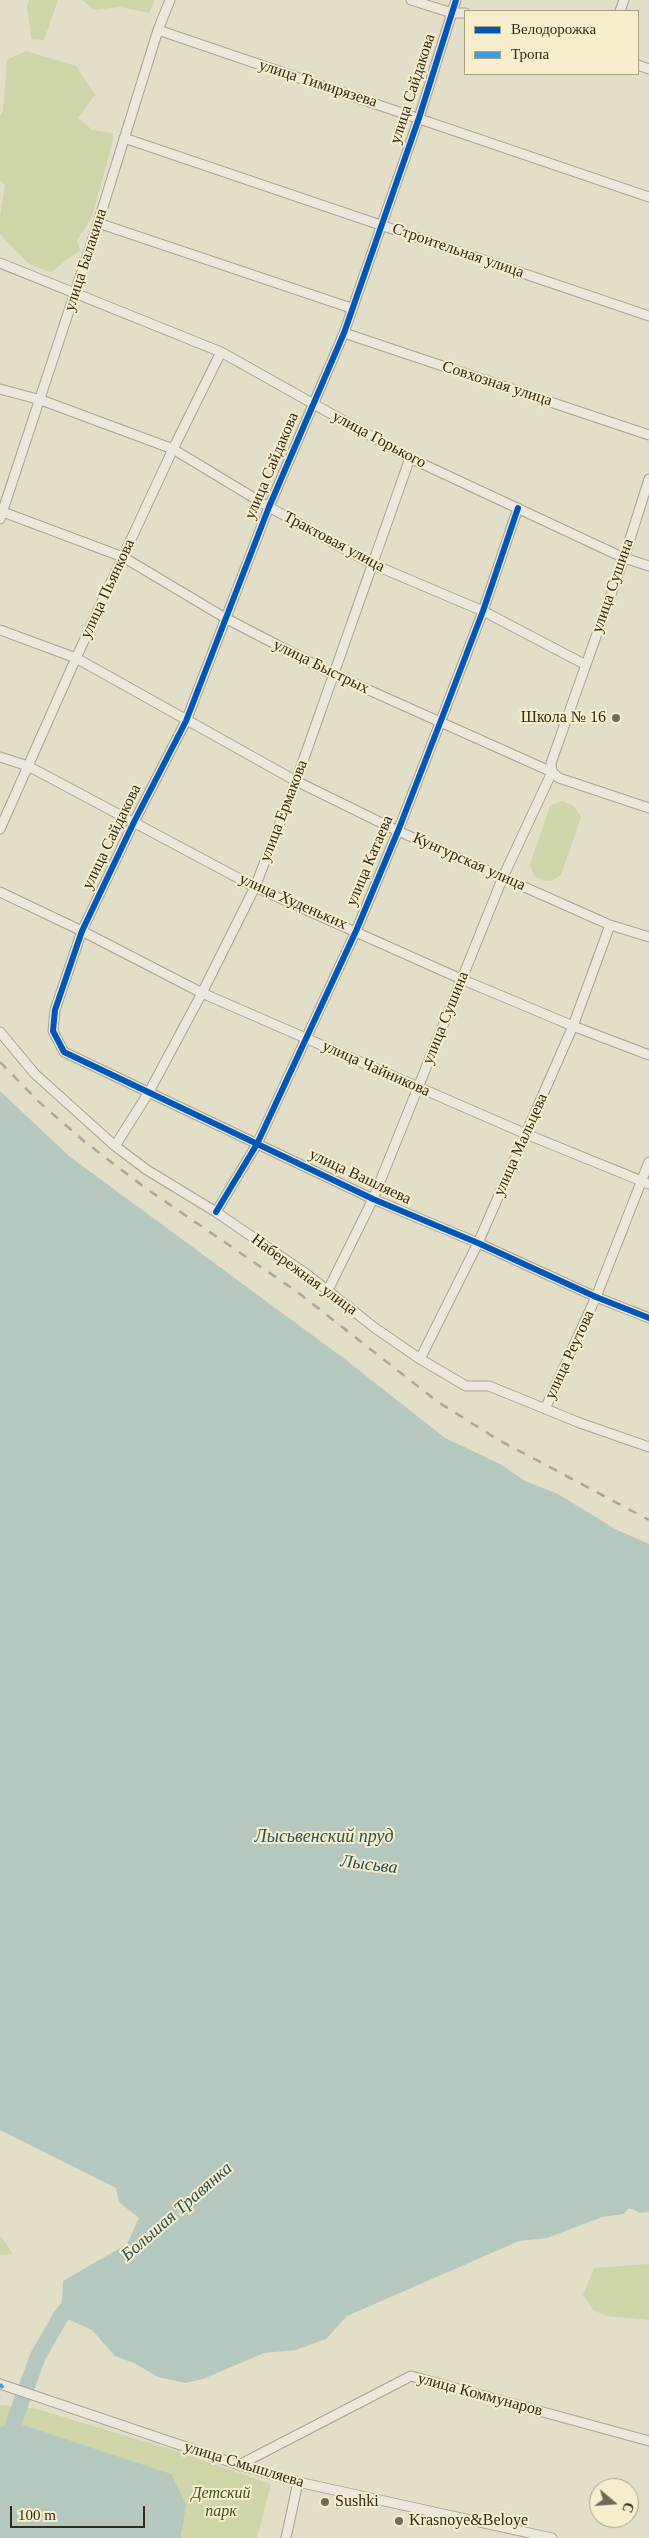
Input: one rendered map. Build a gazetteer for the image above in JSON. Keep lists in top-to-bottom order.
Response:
{
  "streets": {
    "street": [
      "улица Тимирязева",
      "улица Сайдакова",
      "Строительная улица",
      "улица Балакина",
      "Совхозная улица",
      "улица Горького",
      "Трактовая улица",
      "улица Сушина",
      "улица Пьянкова",
      "улица Быстрых",
      "улица Ермакова",
      "улица Катаева",
      "Кунгурская улица",
      "улица Худеньких",
      "улица Чайникова",
      "улица Мальцева",
      "улица Вашляева",
      "Набережная улица",
      "улица Реутова",
      "улица Коммунаров",
      "улица Смышляева"
    ]
  },
  "crossings": [
    ["улица Тимирязева", "улица Сайдакова"],
    ["улица Тимирязева", "улица Балакина"],
    ["улица Сайдакова", "Строительная улица"],
    ["улица Сайдакова", "Совхозная улица"],
    ["улица Сайдакова", "улица Горького"],
    ["улица Сайдакова", "Трактовая улица"],
    ["улица Сайдакова", "улица Быстрых"],
    ["улица Сайдакова", "Кунгурская улица"],
    ["улица Сайдакова", "улица Худеньких"],
    ["улица Сайдакова", "улица Чайникова"],
    ["улица Сайдакова", "улица Вашляева"],
    ["Строительная улица", "улица Балакина"],
    ["улица Балакина", "улица Горького"],
    ["улица Балакина", "Трактовая улица"],
    ["улица Балакина", "улица Быстрых"],
    ["улица Горького", "улица Сушина"],
    ["улица Горького", "улица Пьянкова"],
    ["улица Горького", "улица Ермакова"],
    ["улица Горького", "улица Катаева"],
    ["Трактовая улица", "улица Сушина"],
    ["Трактовая улица", "улица Пьянкова"],
    ["Трактовая улица", "улица Ермакова"],
    ["Трактовая улица", "улица Катаева"],
    ["улица Сушина", "улица Быстрых"],
    ["улица Сушина", "Кунгурская улица"],
    ["улица Сушина", "улица Худеньких"],
    ["улица Сушина", "улица Чайникова"],
    ["улица Сушина", "улица Вашляева"],
    ["улица Сушина", "Набережная улица"],
    ["улица Пьянкова", "улица Быстрых"],
    ["улица Пьянкова", "Кунгурская улица"],
    ["улица Пьянкова", "улица Худеньких"],
    ["улица Быстрых", "улица Ермакова"],
    ["улица Быстрых", "улица Катаева"],
    ["улица Ермакова", "Кунгурская улица"],
    ["улица Ермакова", "улица Худеньких"],
    ["улица Ермакова", "улица Чайникова"],
    ["улица Ермакова", "улица Вашляева"],
    ["улица Ермакова", "Набережная улица"],
    ["улица Катаева", "Кунгурская улица"],
    ["улица Катаева", "улица Худеньких"],
    ["улица Катаева", "улица Чайникова"],
    ["улица Катаева", "улица Вашляева"],
    ["улица Катаева", "Набережная улица"],
    ["Кунгурская улица", "улица Мальцева"],
    ["улица Худеньких", "улица Мальцева"],
    ["улица Чайникова", "улица Мальцева"],
    ["улица Чайникова", "улица Реутова"],
    ["улица Мальцева", "улица Вашляева"],
    ["улица Мальцева", "Набережная улица"],
    ["улица Вашляева", "улица Реутова"],
    ["Набережная улица", "улица Реутова"],
    ["улица Коммунаров", "улица Смышляева"]
  ],
  "water": ["Лысьвенский пруд", "Лысьва", "Большая Травянка"],
  "parks": ["Детский парк"],
  "places": ["Школа № 16", "Sushki", "Krasnoye&Beloye"],
  "legend": ["Велодорожка", "Тропа"],
  "scale_bar": "100 m",
  "north": "right"
}
